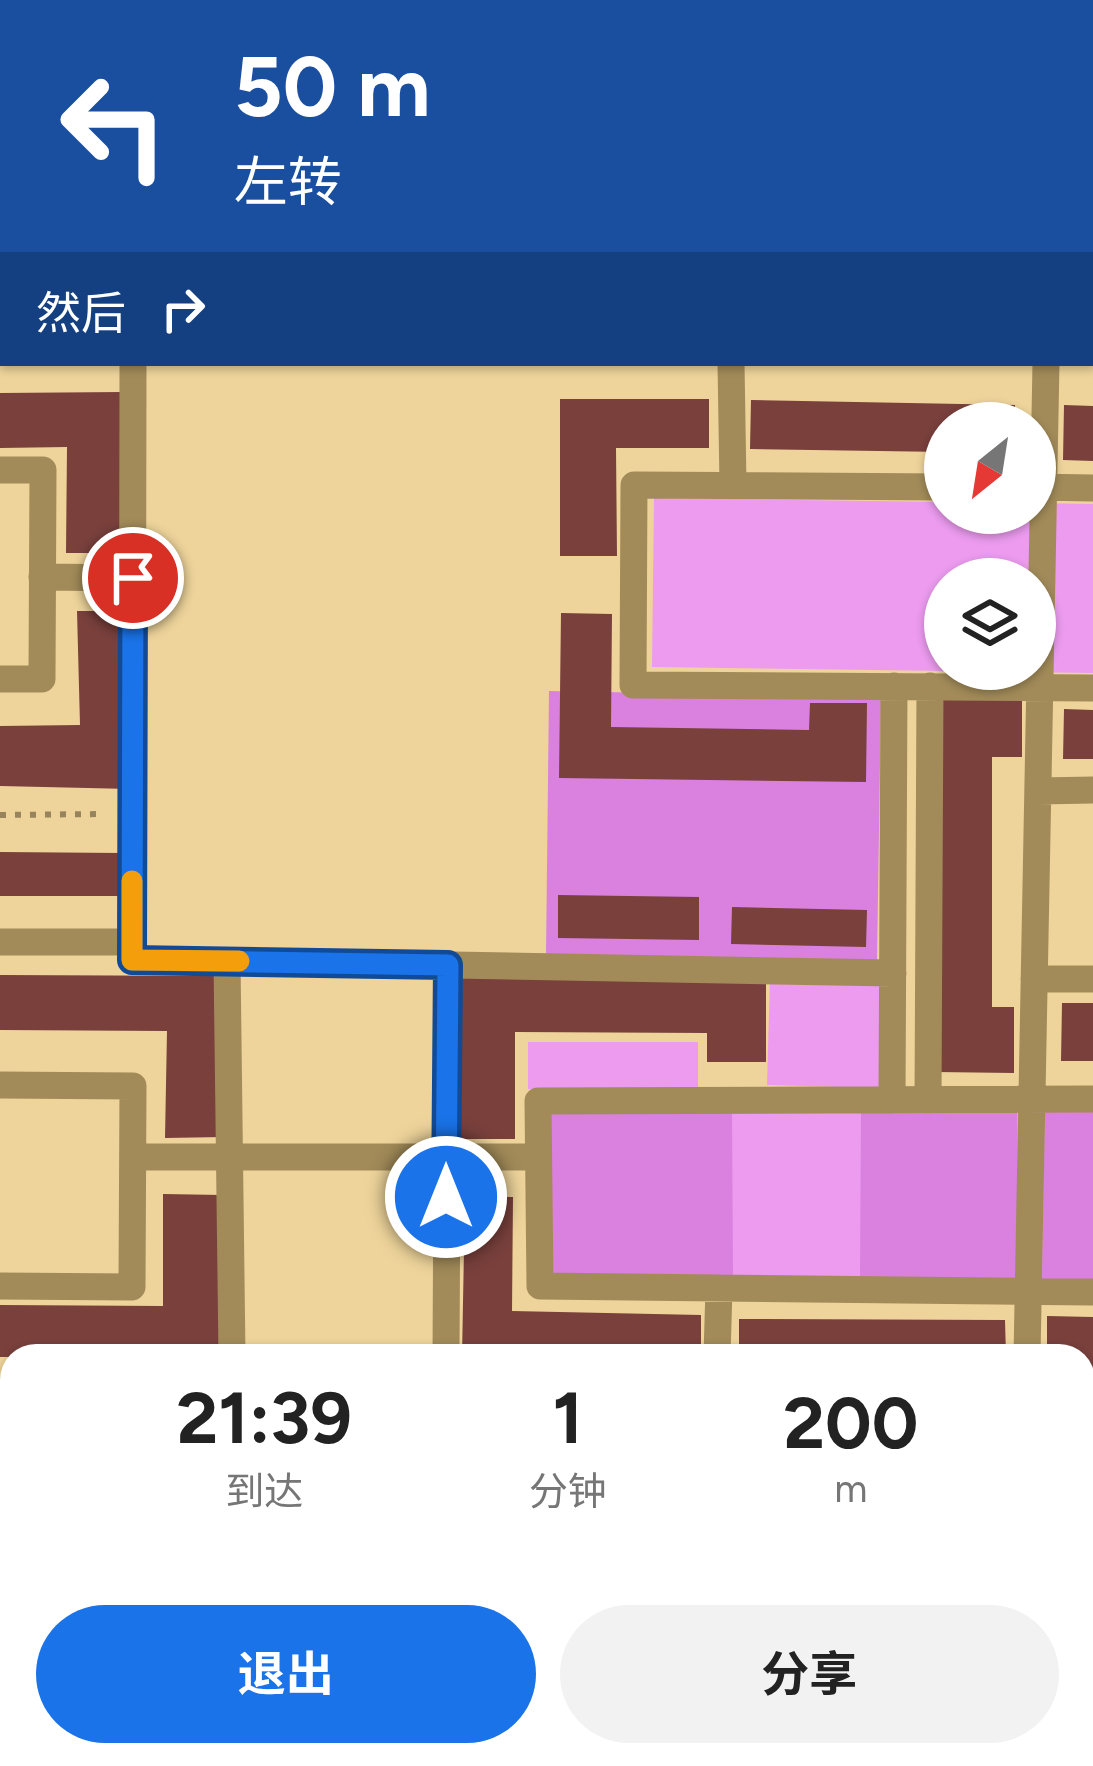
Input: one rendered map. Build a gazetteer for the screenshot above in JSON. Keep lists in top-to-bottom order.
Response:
{
  "north": "bottom left",
  "page": {
    "turn": ["50 m", "左转"],
    "then": "然后",
    "eta": [
      "21:39",
      "到达",
      "1",
      "分钟",
      "200",
      "m"
    ],
    "buttons": ["退出", "分享"]
  }
}
